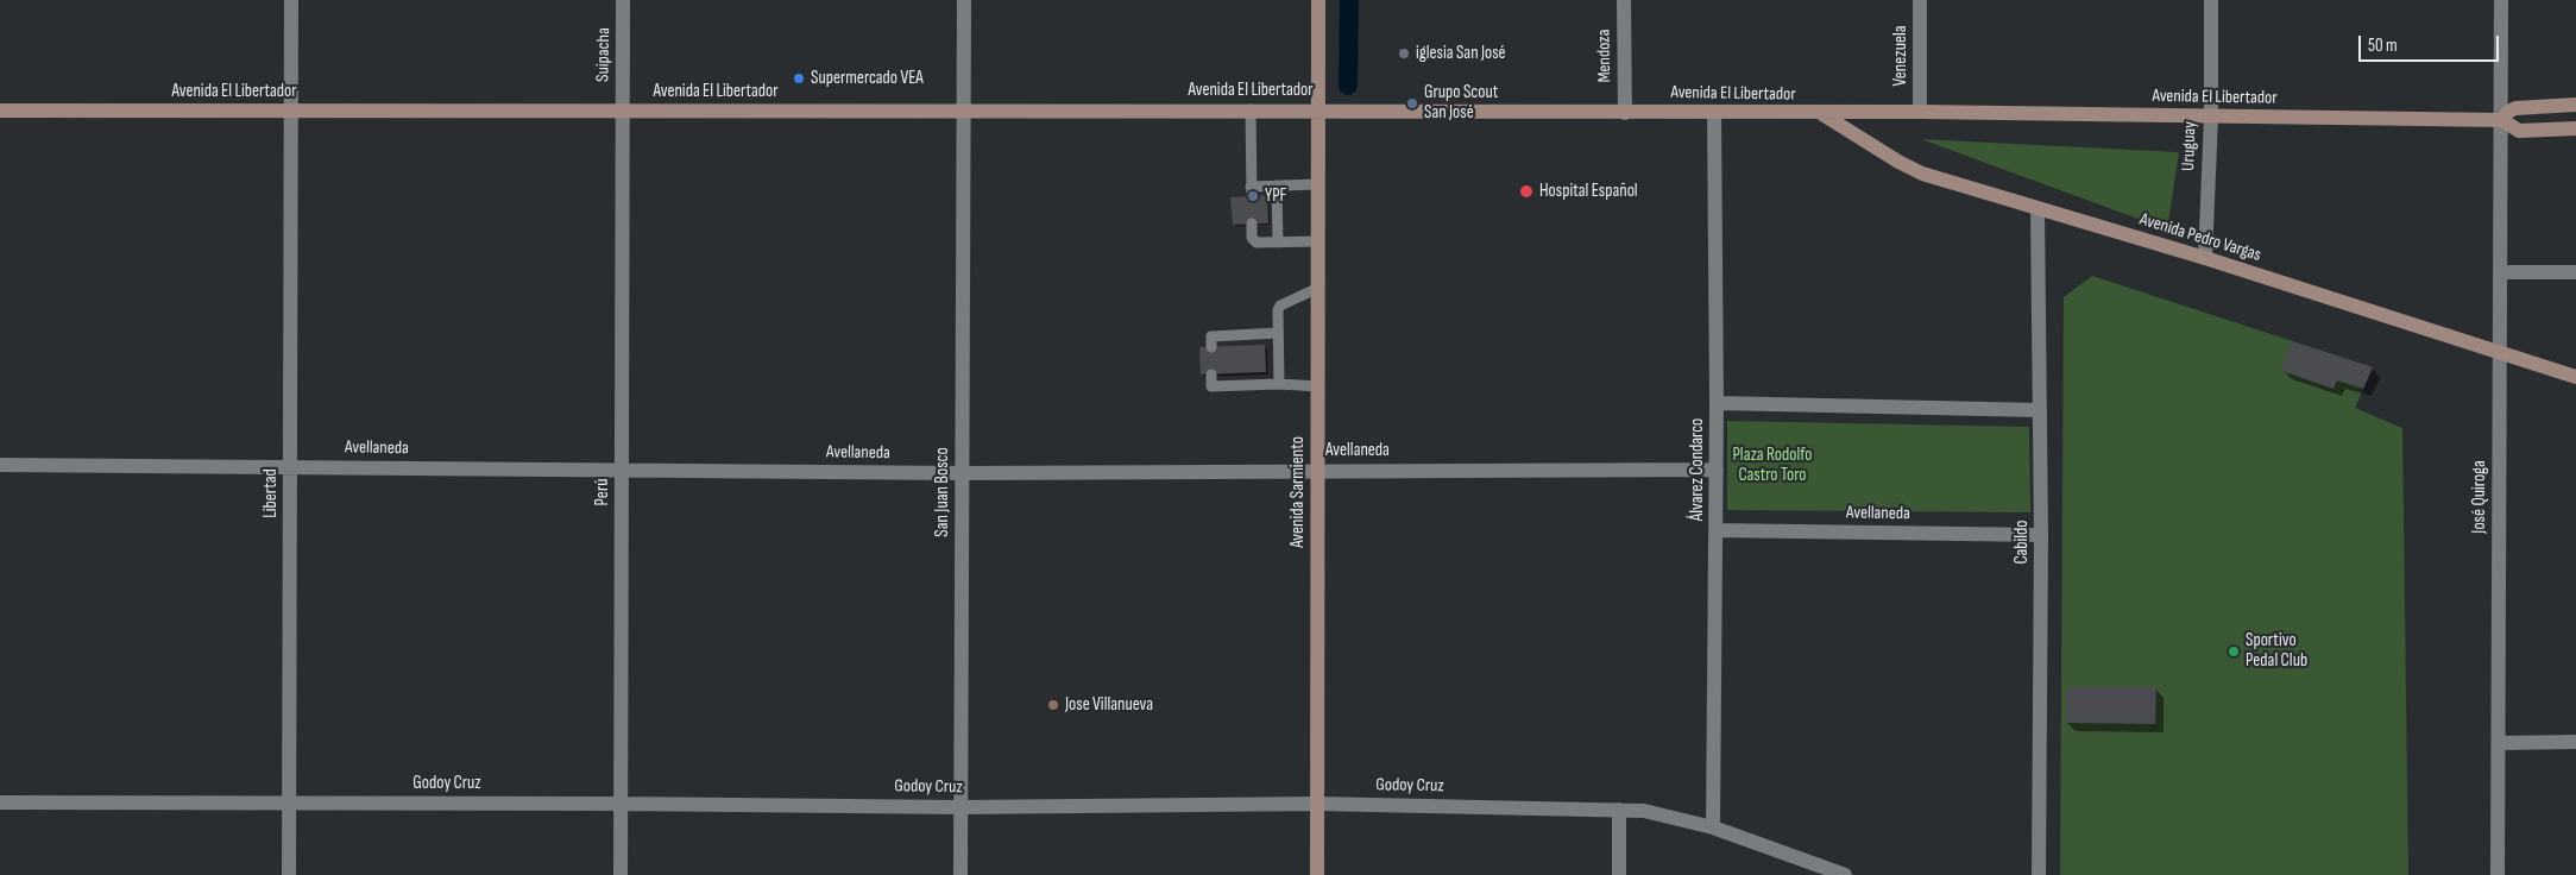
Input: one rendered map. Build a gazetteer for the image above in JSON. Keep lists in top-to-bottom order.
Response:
{
  "streets": {
    "main road": ["Avenida El Libertador", "Avenida Pedro Vargas", "Avenida Sarmiento"],
    "street": [
      "Suipacha",
      "Mendoza",
      "Venezuela",
      "Uruguay",
      "Avellaneda",
      "Álvarez Condarco",
      "Perú",
      "San Juan Bosco",
      "Libertad",
      "José Quiroga",
      "Cabildo",
      "Godoy Cruz"
    ]
  },
  "crossings": [
    ["Suipacha", "Avenida El Libertador"],
    ["Suipacha", "Perú"],
    ["Mendoza", "Avenida El Libertador"],
    ["Venezuela", "Avenida El Libertador"],
    ["Avenida El Libertador", "Uruguay"],
    ["Avenida El Libertador", "Avenida Pedro Vargas"],
    ["Avenida El Libertador", "Álvarez Condarco"],
    ["Avenida El Libertador", "Perú"],
    ["Avenida El Libertador", "San Juan Bosco"],
    ["Avenida El Libertador", "Avenida Sarmiento"],
    ["Avenida El Libertador", "Libertad"],
    ["Avenida El Libertador", "José Quiroga"],
    ["Uruguay", "Avenida Pedro Vargas"],
    ["Avenida Pedro Vargas", "José Quiroga"],
    ["Avenida Pedro Vargas", "Cabildo"],
    ["Avellaneda", "Álvarez Condarco"],
    ["Avellaneda", "Perú"],
    ["Avellaneda", "San Juan Bosco"],
    ["Avellaneda", "Avenida Sarmiento"],
    ["Avellaneda", "Libertad"],
    ["Avellaneda", "Cabildo"],
    ["Álvarez Condarco", "Godoy Cruz"],
    ["Perú", "Godoy Cruz"],
    ["San Juan Bosco", "Godoy Cruz"],
    ["Avenida Sarmiento", "Godoy Cruz"],
    ["Libertad", "Godoy Cruz"]
  ],
  "parks": ["Plaza Rodolfo Castro Toro"],
  "places": [
    "iglesia San José",
    "Supermercado VEA",
    "Grupo Scout San José",
    "Hospital Español",
    "YPF",
    "Sportivo Pedal Club",
    "Jose Villanueva"
  ],
  "scale_bar": "50 m"
}
